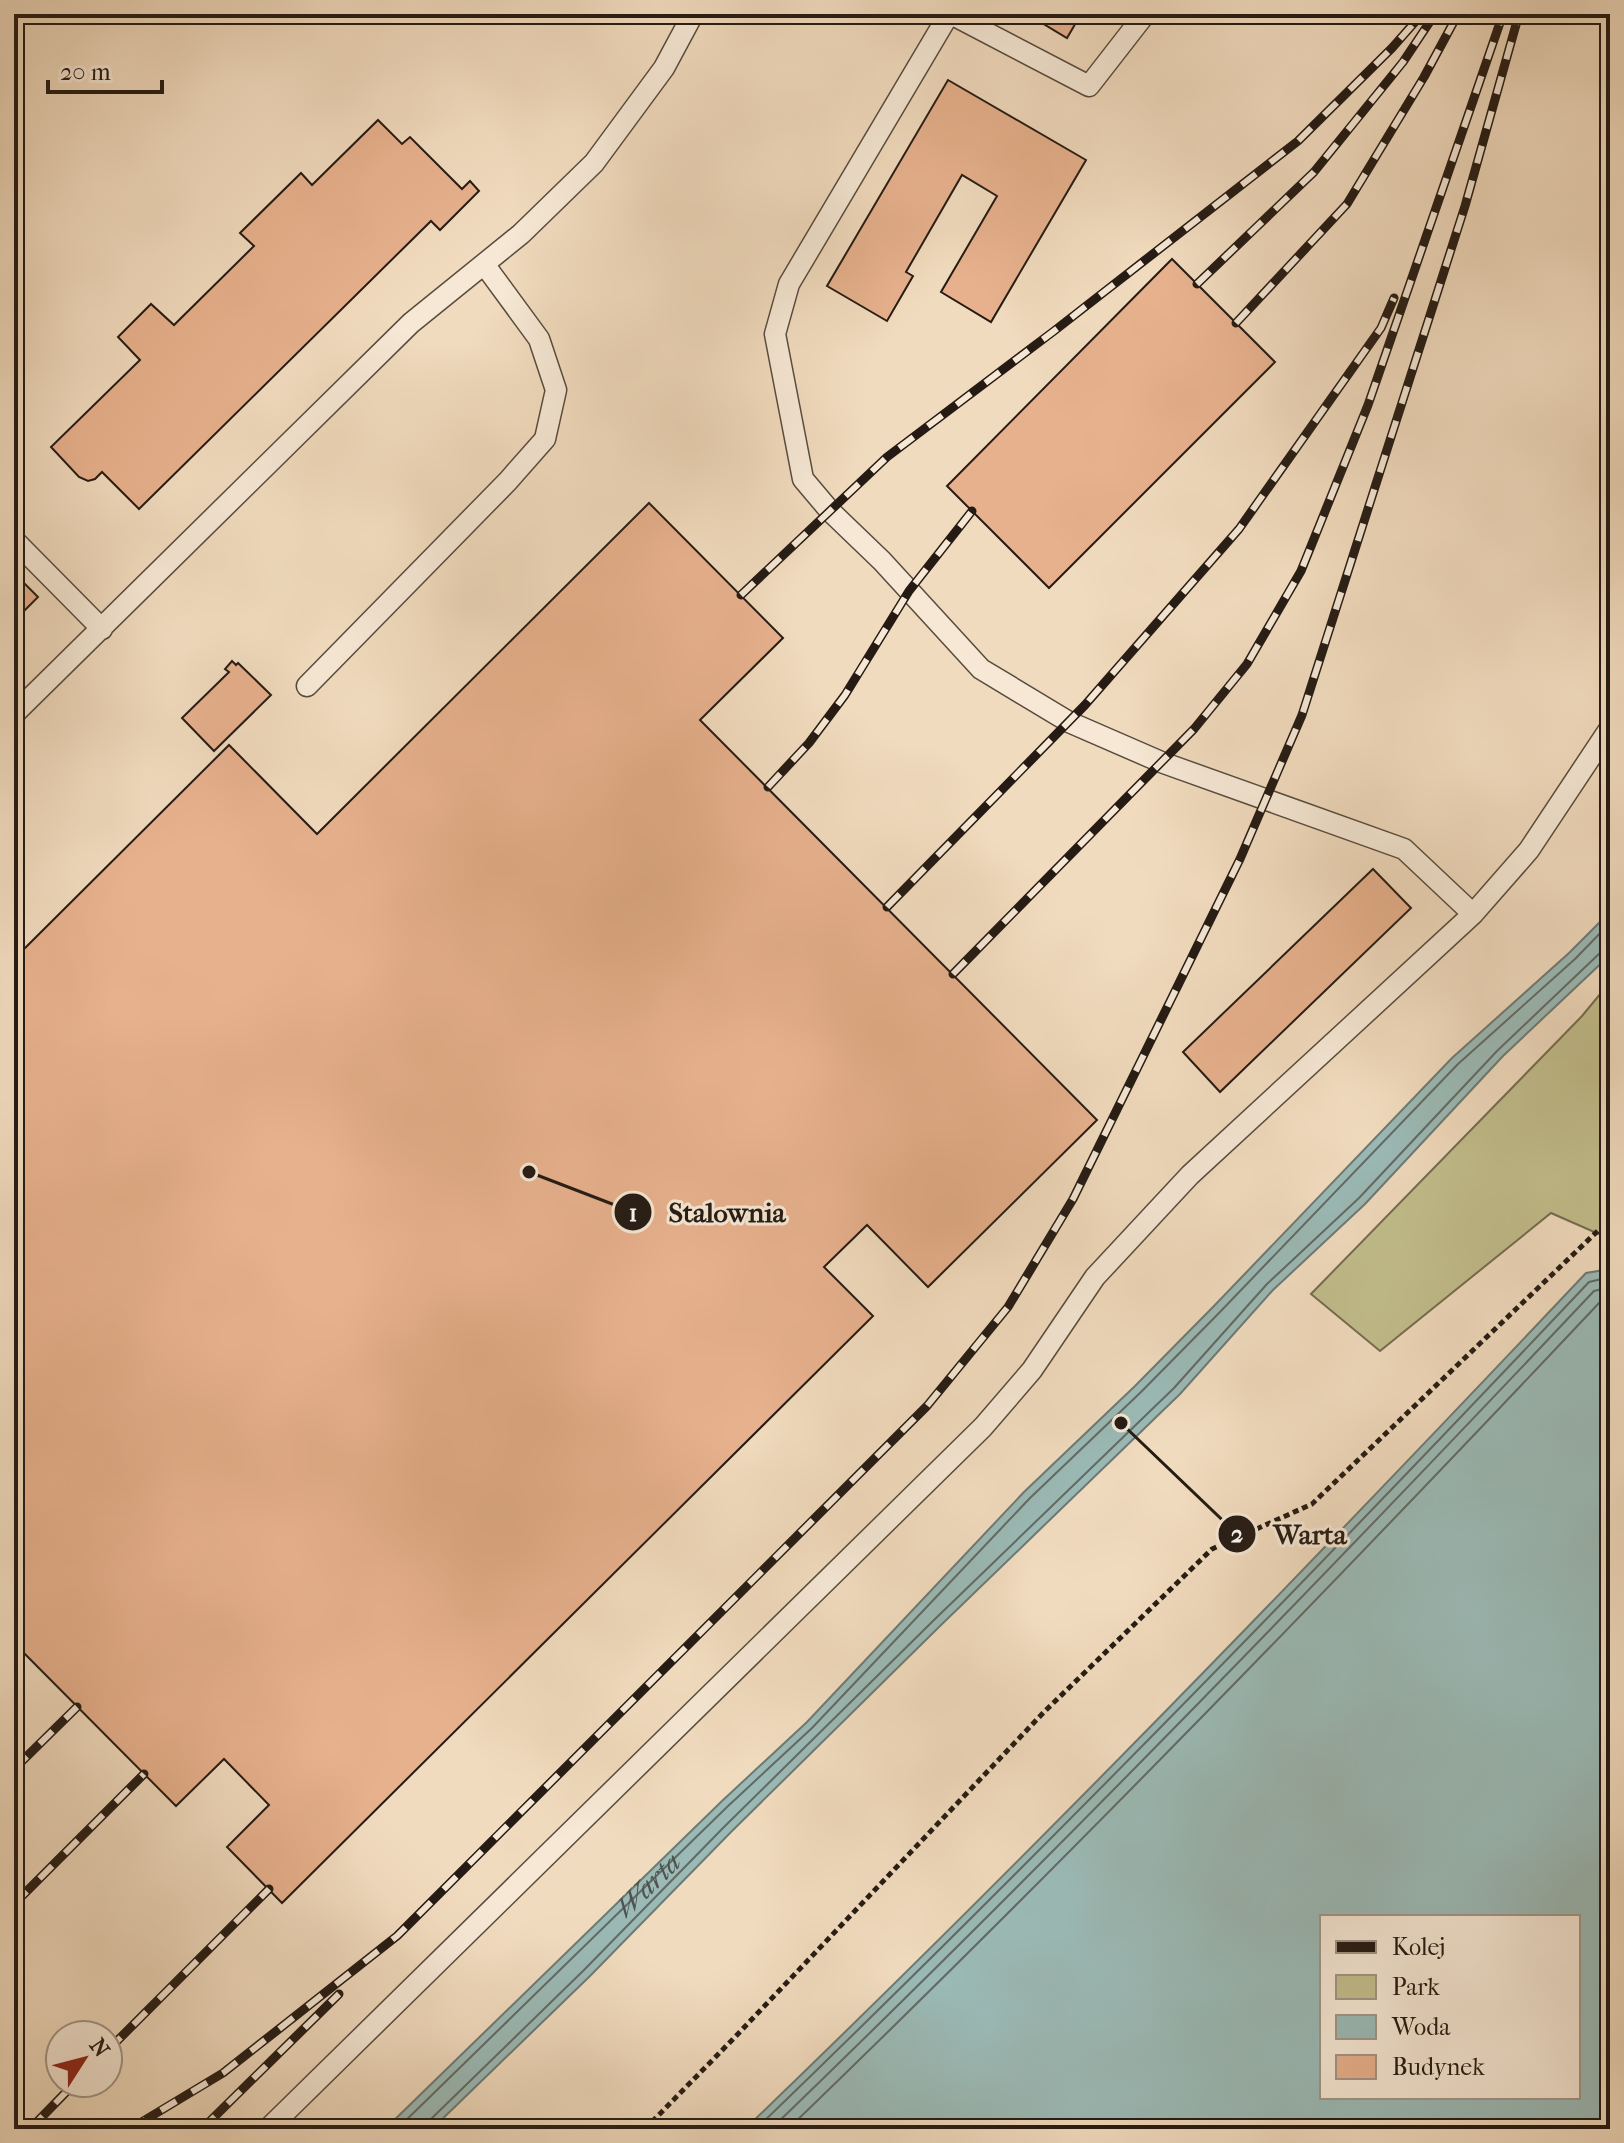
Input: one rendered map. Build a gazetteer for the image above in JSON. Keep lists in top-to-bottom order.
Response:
{
  "water": ["Warta"],
  "places": ["Stalownia", "Warta"],
  "legend": [
    "Kolej",
    "Park",
    "Woda",
    "Budynek"
  ],
  "scale_bar": "20 m",
  "north": "top right"
}
